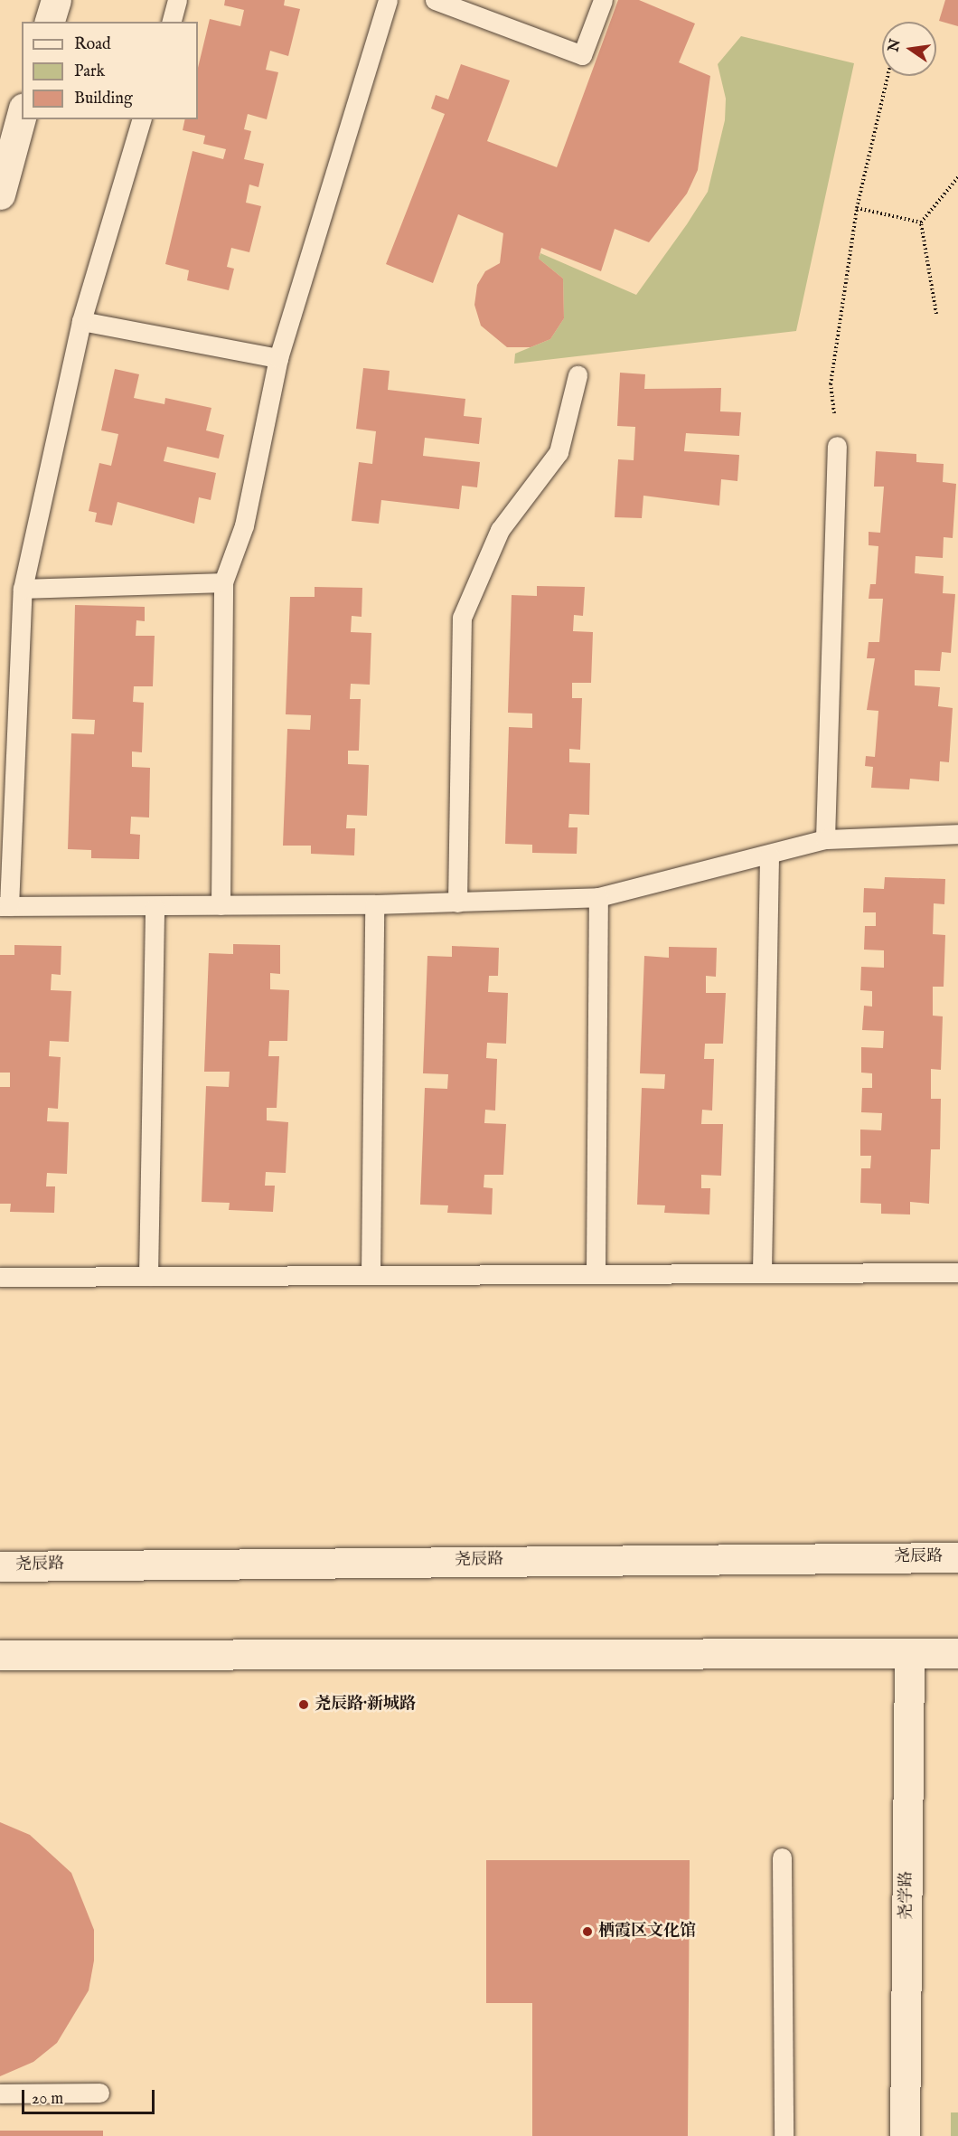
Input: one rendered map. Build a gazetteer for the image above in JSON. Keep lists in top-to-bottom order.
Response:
{
  "streets": {
    "main road": ["尧辰路", "尧学路"]
  },
  "places": ["尧辰路·新城路", "栖霞区文化馆"],
  "legend": ["Road", "Park", "Building"],
  "scale_bar": "20 m",
  "north": "left"
}
